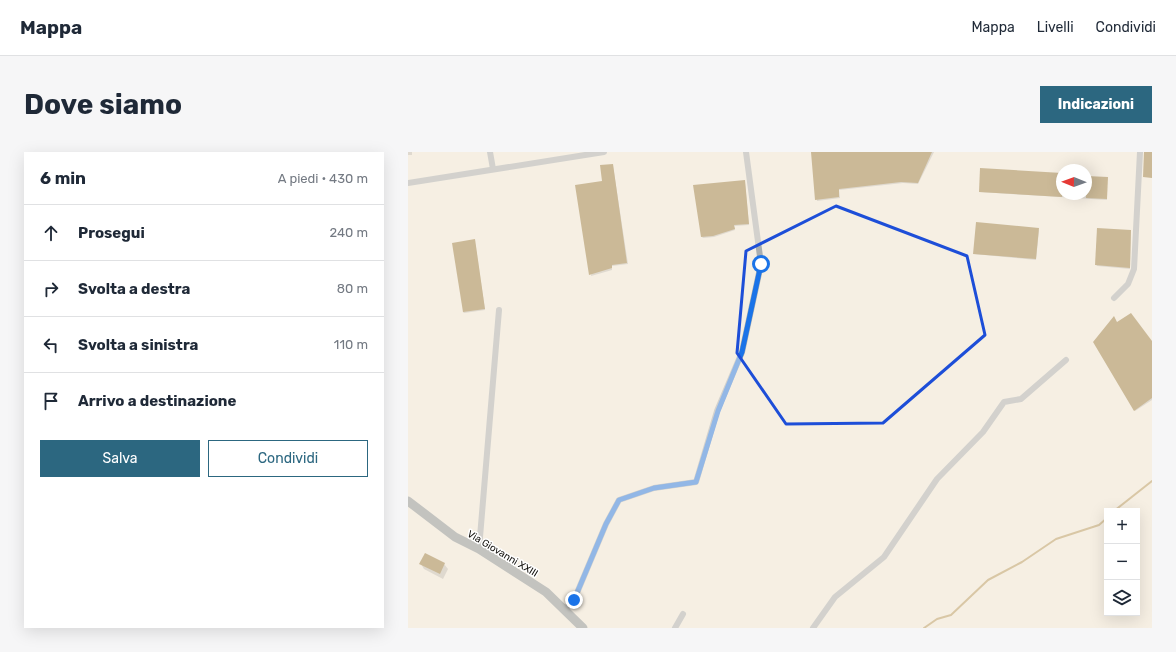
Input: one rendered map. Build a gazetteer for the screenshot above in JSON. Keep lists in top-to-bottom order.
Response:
{
  "streets": {
    "main road": ["Via Giovanni XXIII"]
  },
  "north": "left",
  "page": {
    "header": "Mappa",
    "nav": ["Mappa", "Livelli", "Condividi"],
    "buttons": [
      "Indicazioni",
      ["Salva", "Condividi"]
    ],
    "title": "Dove siamo",
    "heading": ["6 min", "A piedi · 430 m"],
    "list": [
      ["Prosegui", "240 m"],
      ["Svolta a destra", "80 m"],
      ["Svolta a sinistra", "110 m"],
      "Arrivo a destinazione"
    ],
    "map_buttons": ["+", "−"]
  }
}
